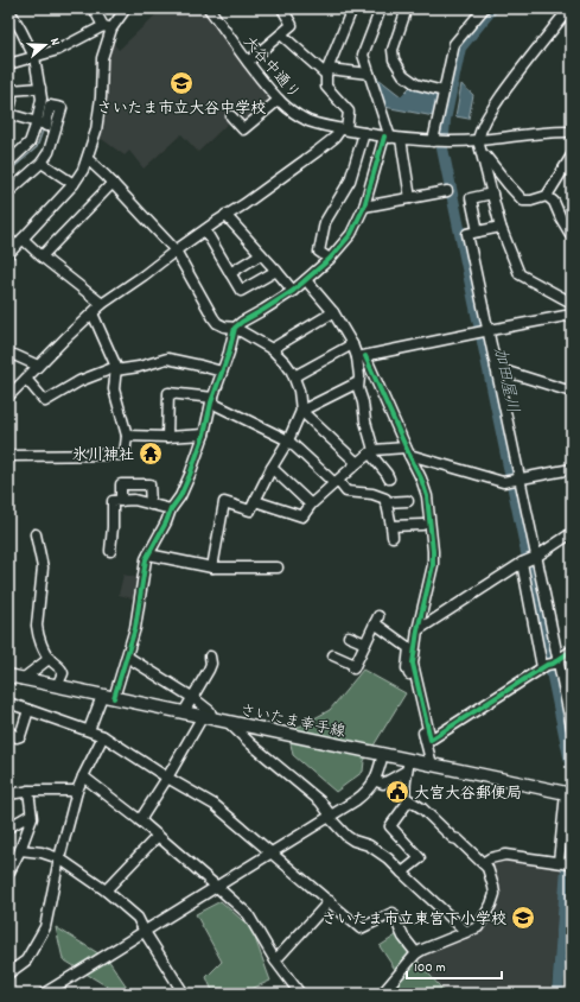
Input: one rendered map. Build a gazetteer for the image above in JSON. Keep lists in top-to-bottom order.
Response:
{
  "streets": {
    "main road": ["さいたま幸手線"],
    "street": ["大谷中通り"]
  },
  "water": ["加田屋川"],
  "places": {
    "school or university": ["さいたま市立大谷中学校", "さいたま市立東宮下小学校"],
    "temple": ["氷川神社"],
    "public building": ["大宮大谷郵便局"]
  },
  "scale_bar": "100 m",
  "north": "right"
}
